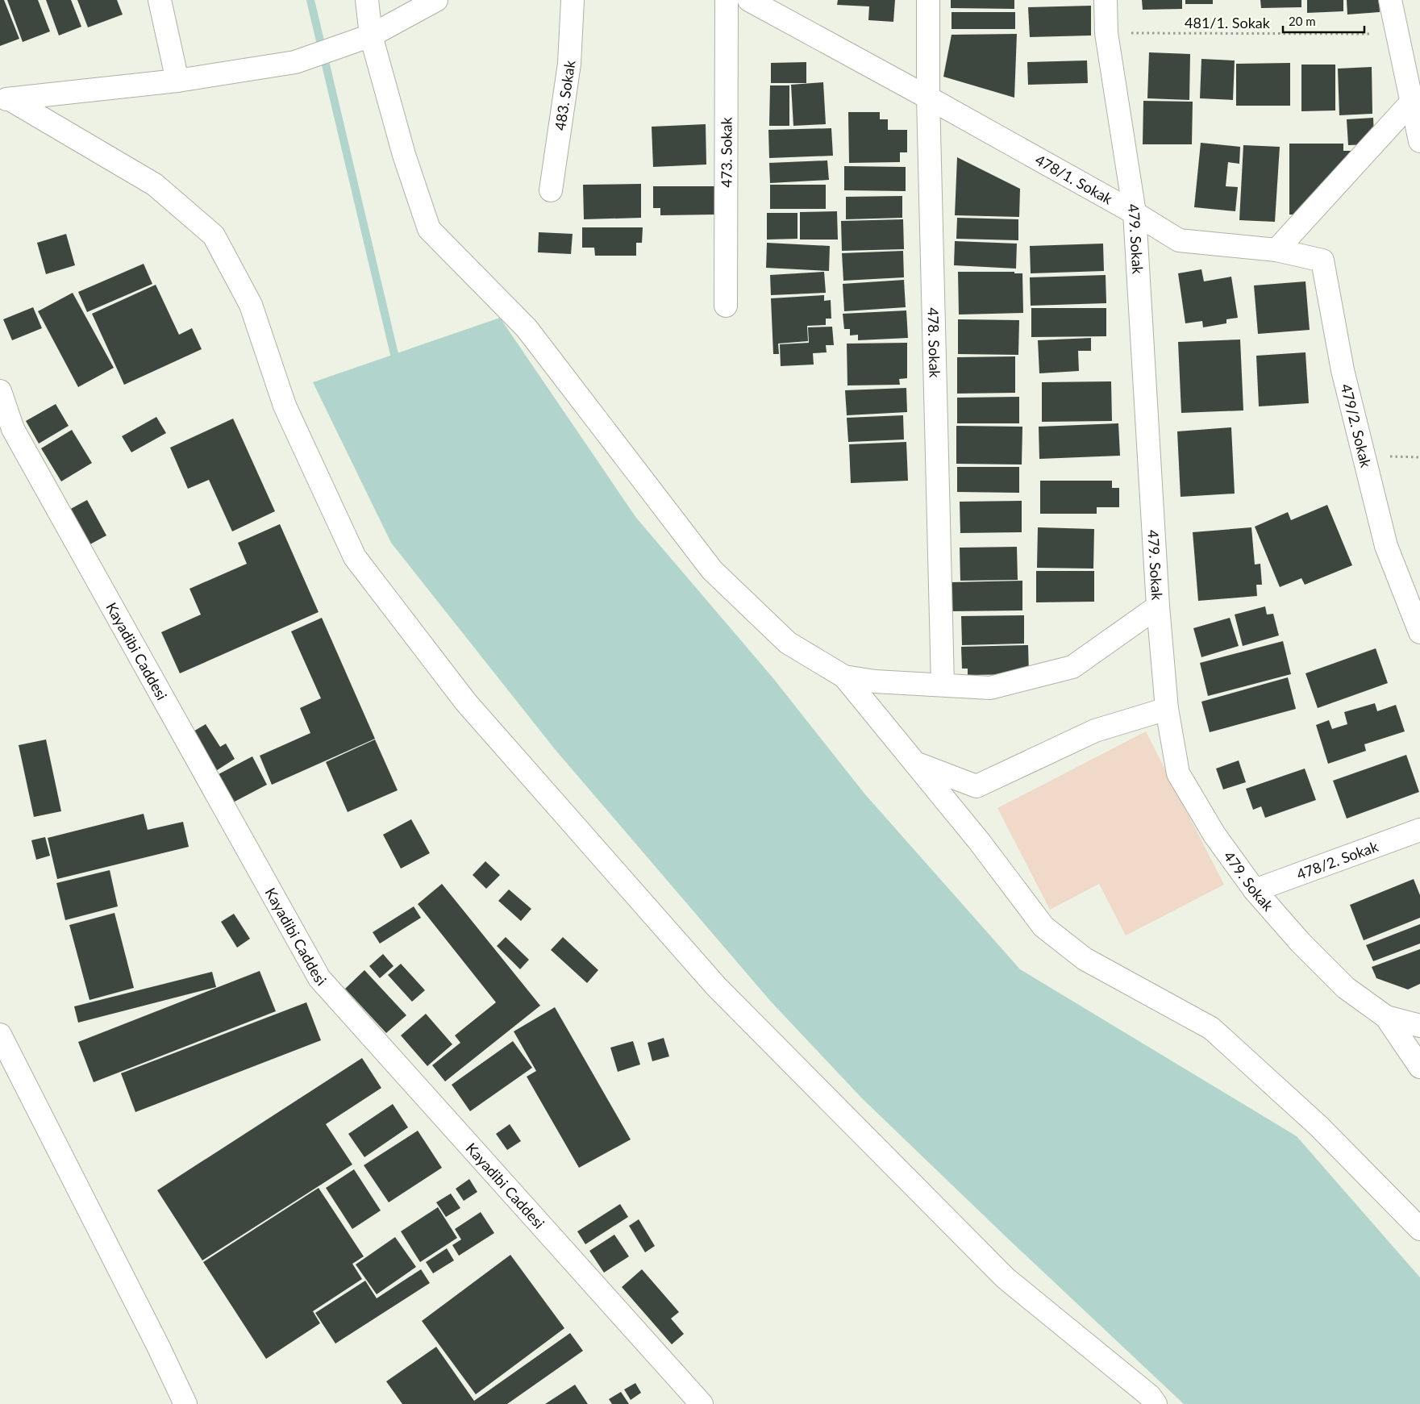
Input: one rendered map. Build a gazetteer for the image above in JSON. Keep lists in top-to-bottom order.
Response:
{
  "streets": {
    "street": [
      "483. Sokak",
      "473. Sokak",
      "478/1. Sokak",
      "479. Sokak",
      "478. Sokak",
      "479/2. Sokak",
      "Kayadibi Caddesi",
      "478/2. Sokak"
    ],
    "path": ["481/1. Sokak"]
  },
  "crossings": [
    ["481/1. Sokak", "479. Sokak"],
    ["478/1. Sokak", "479. Sokak"],
    ["478/1. Sokak", "478. Sokak"],
    ["478/1. Sokak", "479/2. Sokak"],
    ["479. Sokak", "478/2. Sokak"]
  ],
  "scale_bar": "20 m"
}
